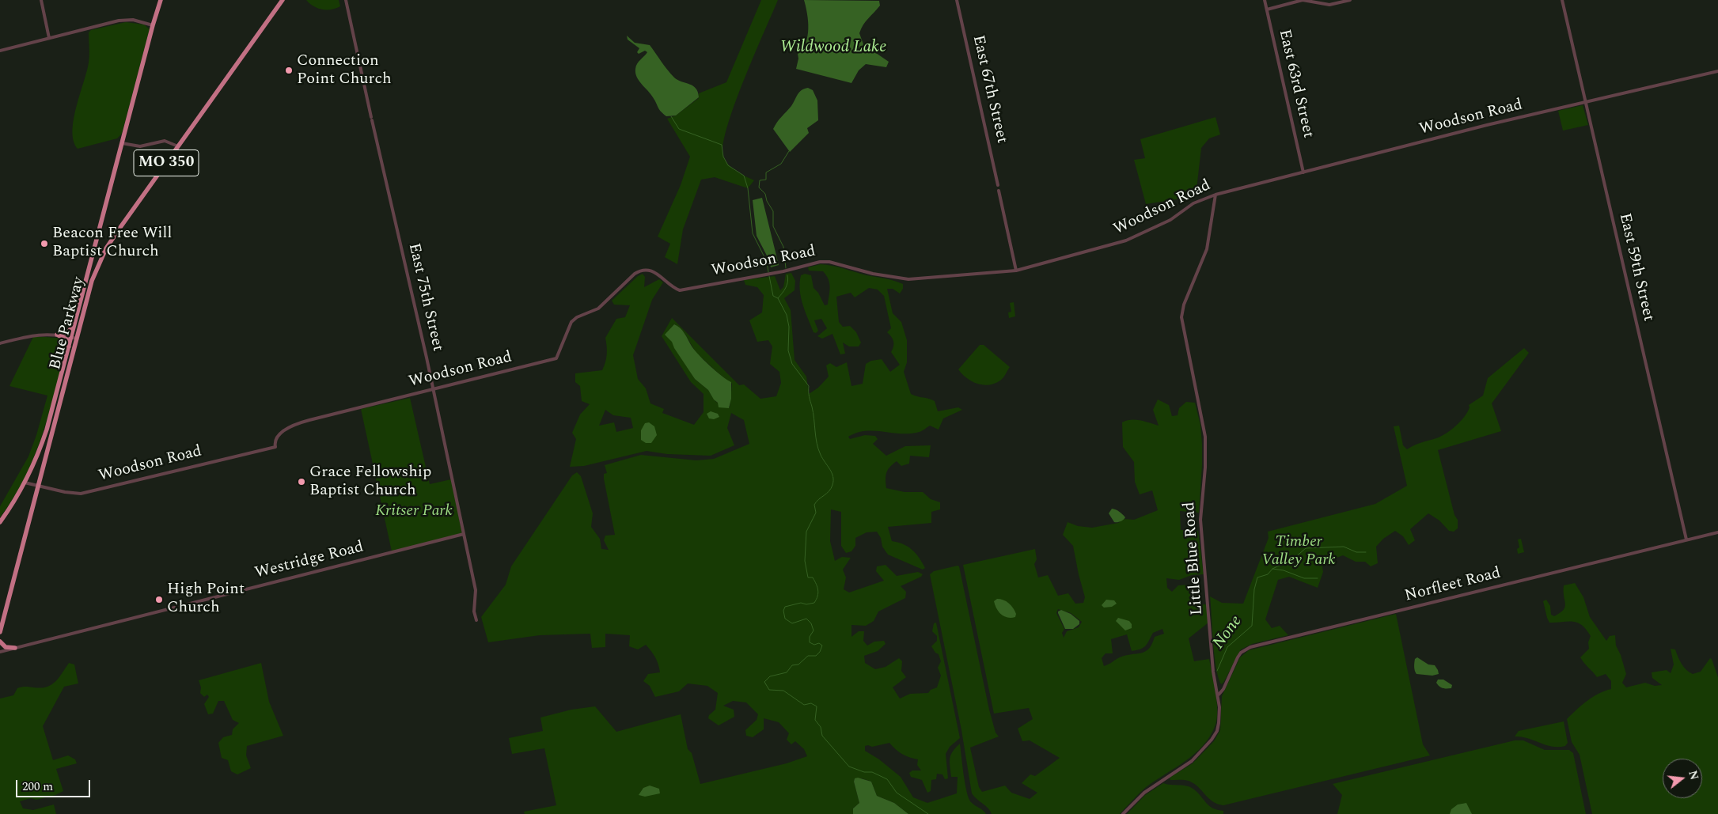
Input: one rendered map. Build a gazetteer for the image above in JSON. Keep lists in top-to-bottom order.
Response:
{
  "streets": {
    "highway": ["MO 350", "Blue Parkway"],
    "street": [
      "East 63rd Street",
      "East 67th Street",
      "Woodson Road",
      "East 59th Street",
      "East 75th Street",
      "Little Blue Road",
      "Westridge Road",
      "Norfleet Road"
    ]
  },
  "crossings": [
    ["East 63rd Street", "Woodson Road"],
    ["Woodson Road", "East 59th Street"],
    ["Woodson Road", "East 75th Street"],
    ["Woodson Road", "Blue Parkway"],
    ["Woodson Road", "Little Blue Road"],
    ["East 59th Street", "Norfleet Road"],
    ["East 75th Street", "Westridge Road"],
    ["Little Blue Road", "Norfleet Road"]
  ],
  "water": ["Wildwood Lake", "None"],
  "parks": ["Kritser Park", "Timber Valley Park"],
  "places": [
    "Connection Point Church",
    "Beacon Free Will Baptist Church",
    "Grace Fellowship Baptist Church",
    "High Point Church"
  ],
  "scale_bar": "200 m",
  "north": "right"
}
